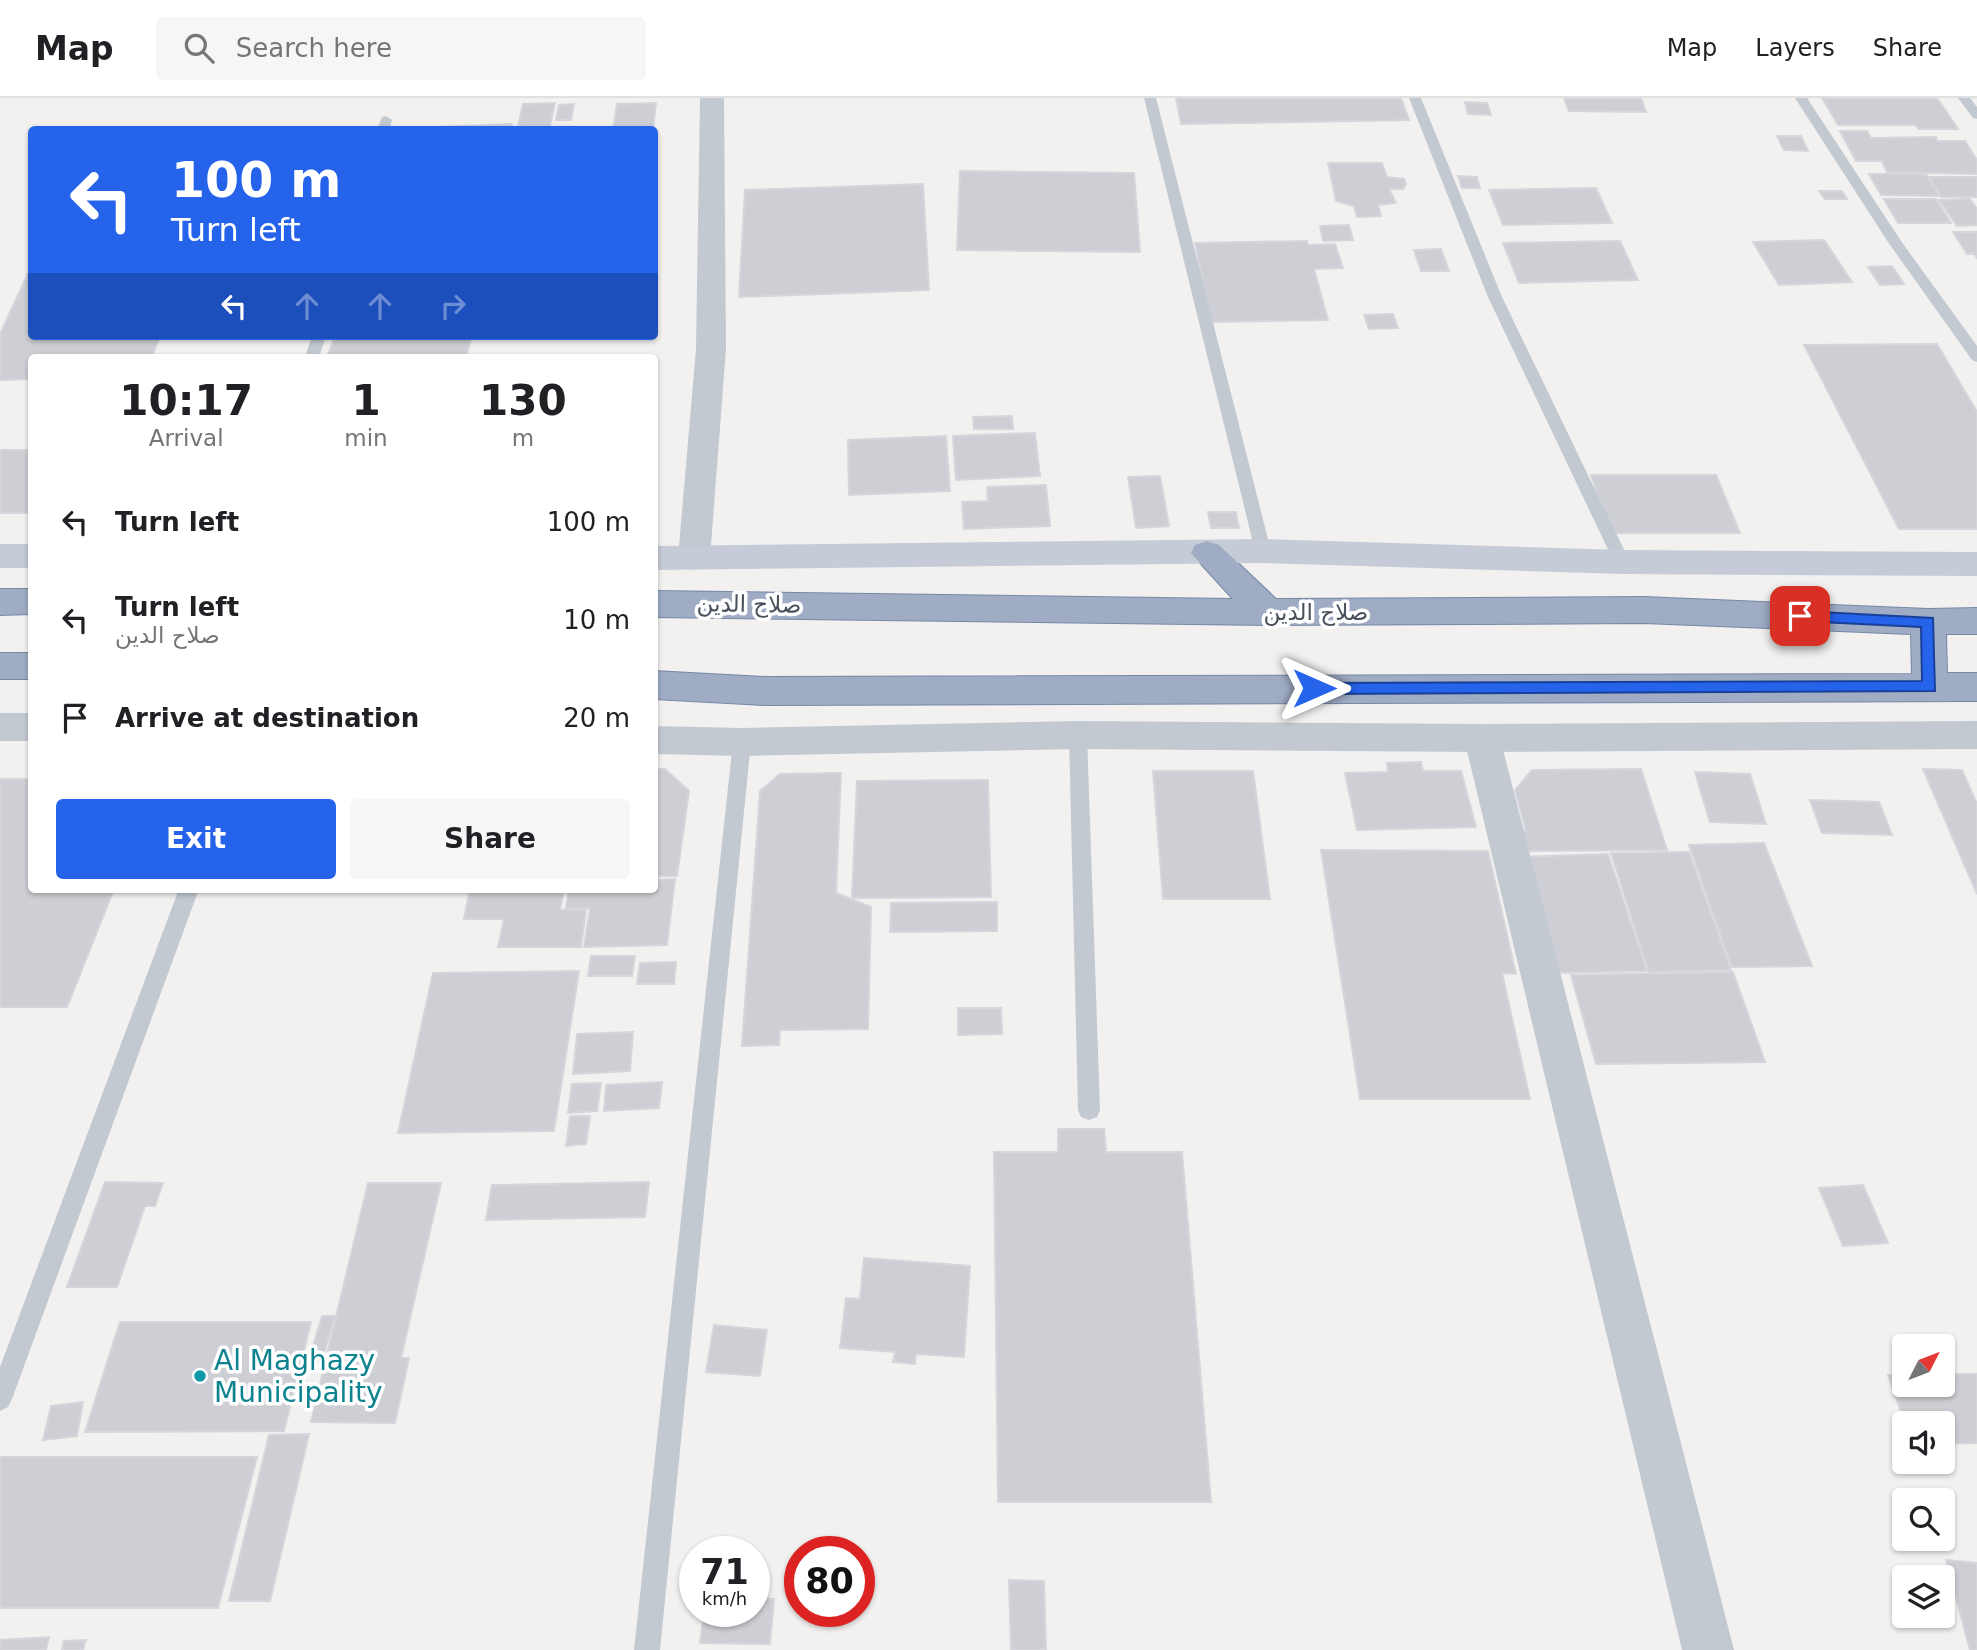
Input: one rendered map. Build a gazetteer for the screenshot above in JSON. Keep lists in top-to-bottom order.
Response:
{
  "streets": {
    "highway": ["صلاح الدين"]
  },
  "places": ["Al Maghazy Municipality"],
  "north": "top right",
  "page": {
    "header": "Map",
    "search": "Search here",
    "nav": ["Map", "Layers", "Share"],
    "turn": ["100 m", "Turn left"],
    "eta": [
      "10:17",
      "Arrival",
      "1",
      "min",
      "130",
      "m"
    ],
    "list": [
      {
        "name": "Turn left",
        "value": "100 m"
      },
      {
        "name": "Turn left",
        "note": "صلاح الدين",
        "value": "10 m"
      },
      {
        "name": "Arrive at destination",
        "value": "20 m"
      }
    ],
    "buttons": ["Exit", "Share"],
    "speed": "71 km/h",
    "limit": "80"
  }
}
